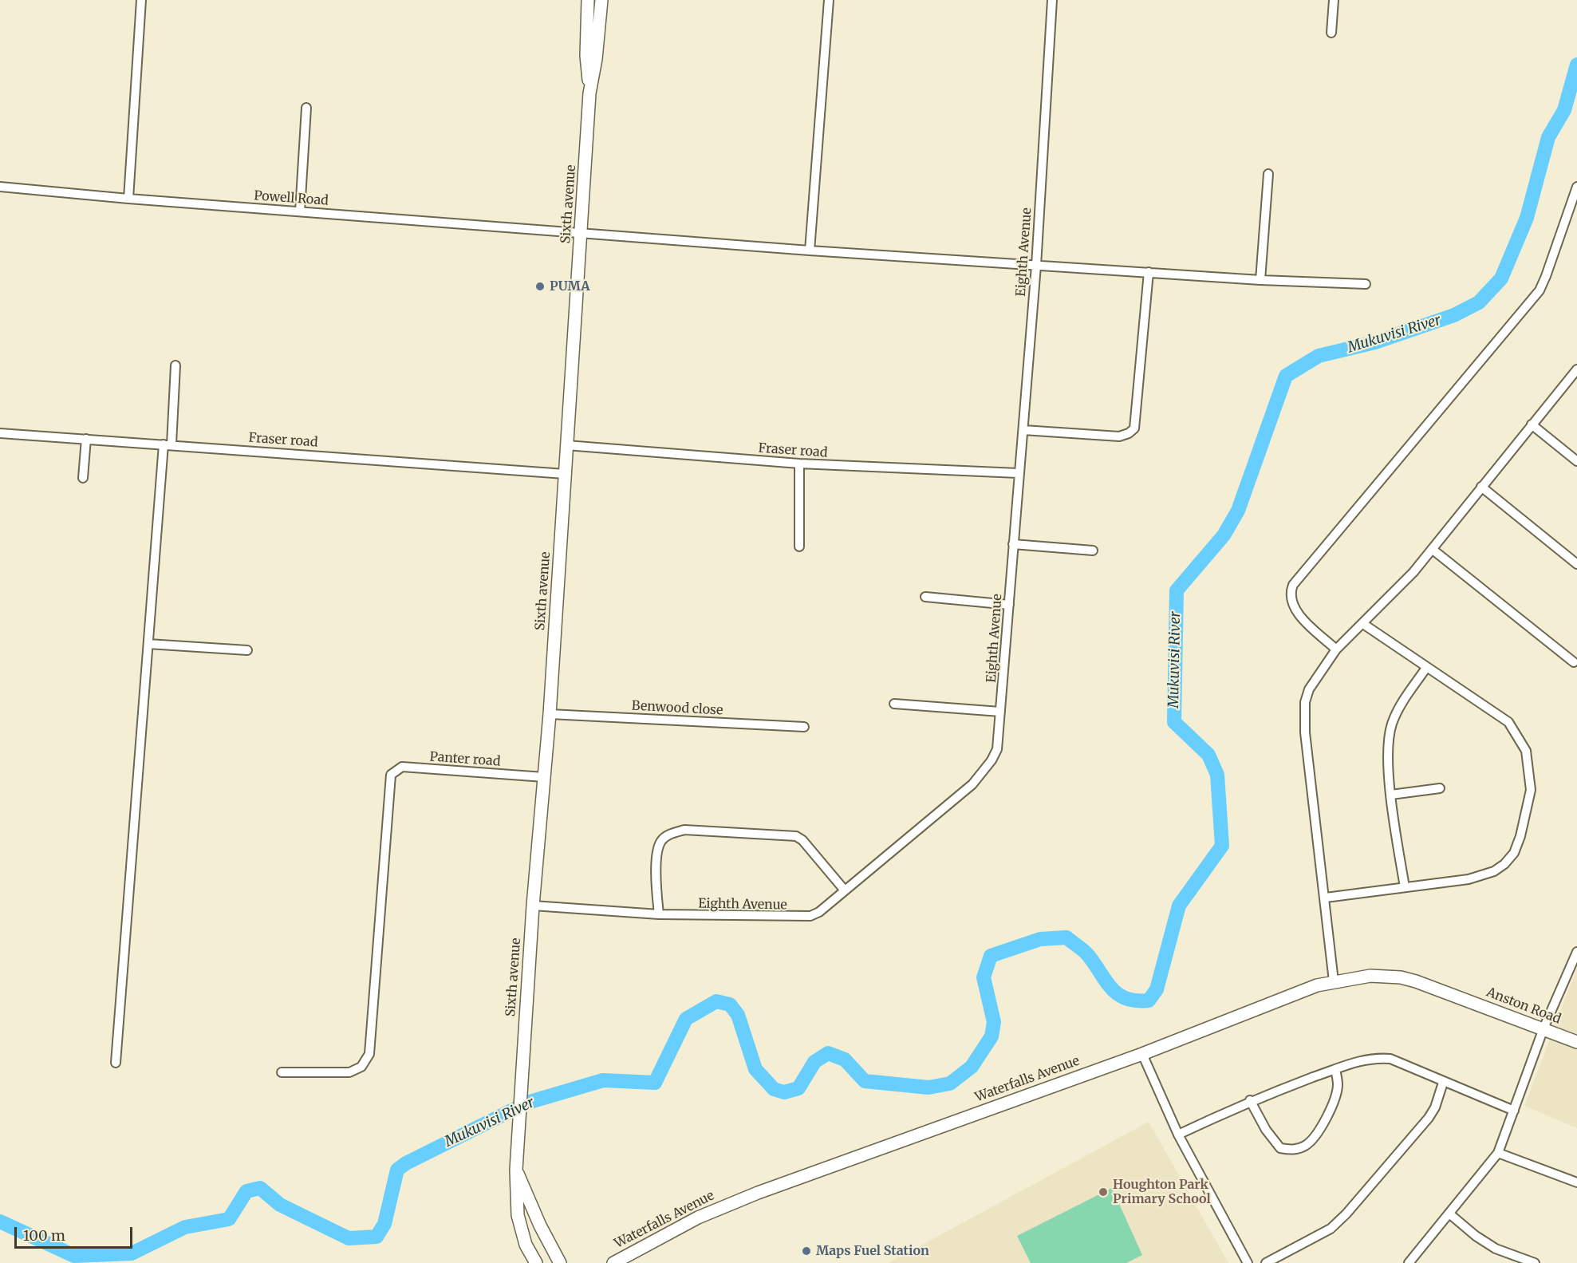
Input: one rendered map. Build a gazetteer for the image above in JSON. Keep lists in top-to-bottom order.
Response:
{
  "streets": {
    "street": [
      "Powell Road",
      "Sixth avenue",
      "Eighth Avenue",
      "Fraser road",
      "Benwood close",
      "Panter road",
      "Anston Road",
      "Waterfalls Avenue"
    ]
  },
  "crossings": [
    ["Powell Road", "Sixth avenue"],
    ["Powell Road", "Eighth Avenue"],
    ["Sixth avenue", "Eighth Avenue"],
    ["Sixth avenue", "Fraser road"],
    ["Sixth avenue", "Benwood close"],
    ["Sixth avenue", "Panter road"],
    ["Eighth Avenue", "Fraser road"],
    ["Anston Road", "Waterfalls Avenue"]
  ],
  "water": ["Mukuvisi River"],
  "places": ["PUMA", "Houghton Park Primary School", "Maps Fuel Station"],
  "scale_bar": "100 m"
}
